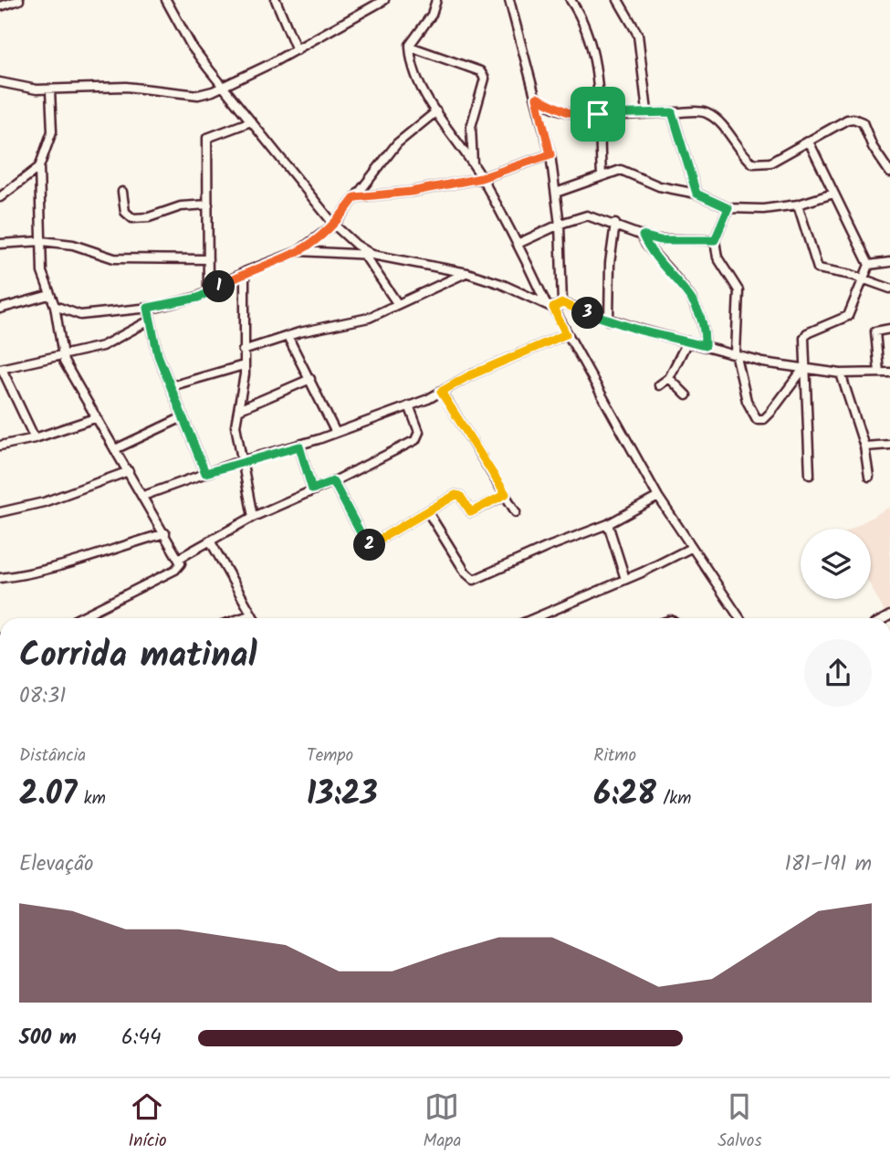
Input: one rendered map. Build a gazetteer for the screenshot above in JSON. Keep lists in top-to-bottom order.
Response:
{
  "page": {
    "pins": ["1", "3", "2"],
    "heading": ["Corrida matinal", "08:31"],
    "stats": [
      ["Distância", "2.07 km"],
      ["Tempo", "13:23"],
      ["Ritmo", "6:28 /km"]
    ],
    "chart": ["Elevação", "181–191 m"],
    "list": [
      {
        "name": "500 m",
        "note": "6:44"
      }
    ],
    "tabs": ["Início", "Mapa", "Salvos"]
  }
}
